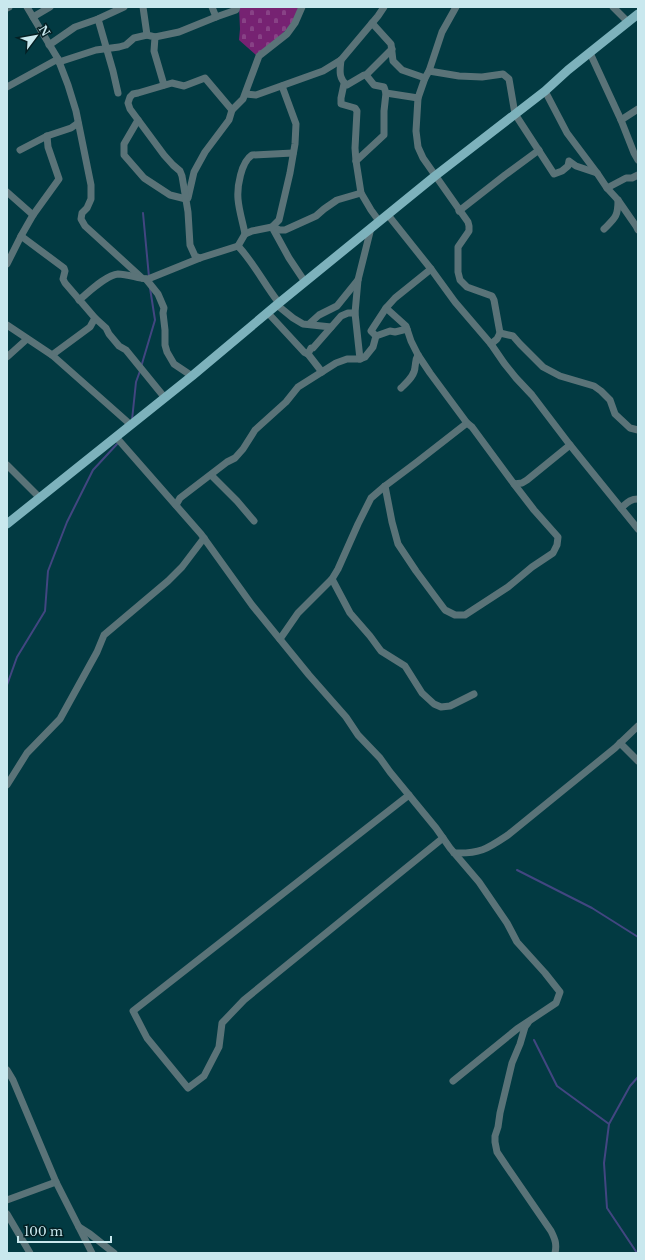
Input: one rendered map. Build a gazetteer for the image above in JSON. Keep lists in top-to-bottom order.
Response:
{
  "scale_bar": "100 m",
  "north": "top right"
}
